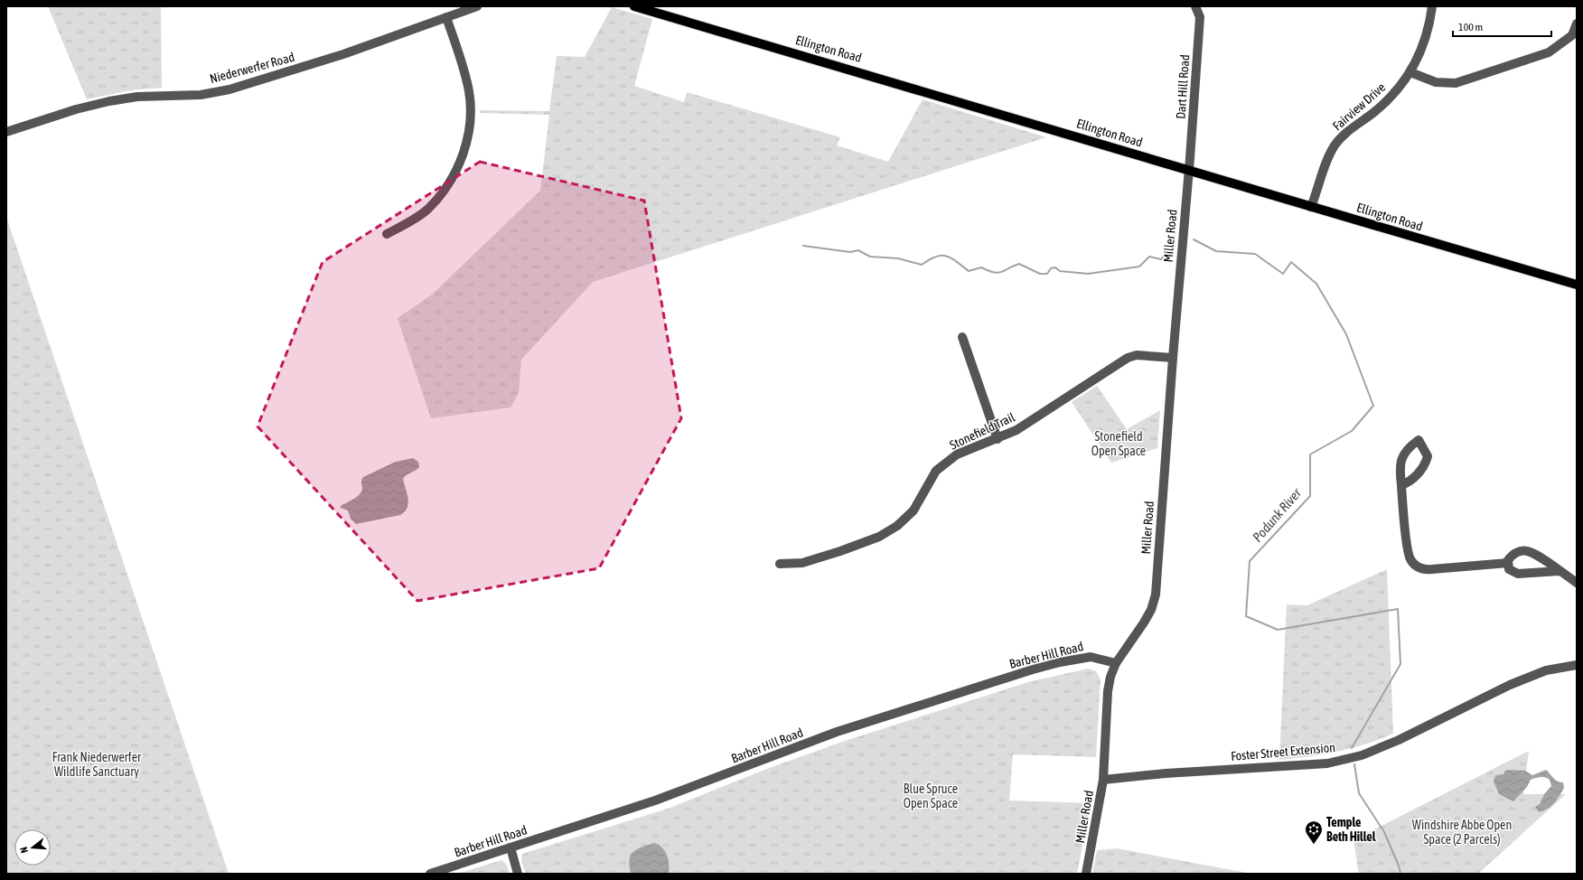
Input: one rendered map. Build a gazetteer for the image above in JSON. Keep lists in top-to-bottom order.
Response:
{
  "streets": {
    "main road": ["Ellington Road"],
    "street": [
      "Niederwerfer Road",
      "Dart Hill Road",
      "Fairview Drive",
      "Miller Road",
      "Stonefield Trail",
      "Barber Hill Road",
      "Foster Street Extension"
    ]
  },
  "crossings": [
    ["Ellington Road", "Dart Hill Road"],
    ["Ellington Road", "Fairview Drive"],
    ["Ellington Road", "Miller Road"],
    ["Dart Hill Road", "Miller Road"],
    ["Miller Road", "Stonefield Trail"],
    ["Miller Road", "Barber Hill Road"],
    ["Miller Road", "Foster Street Extension"]
  ],
  "water": ["Podunk River"],
  "parks": [
    "Stonefield Open Space",
    "Frank Niederwerfer Wildlife Sanctuary",
    "Blue Spruce Open Space",
    "Windshire Abbe Open Space (2 Parcels)"
  ],
  "places": {
    "synagogue": ["Temple Beth Hillel"]
  },
  "scale_bar": "100 m",
  "north": "left"
}
